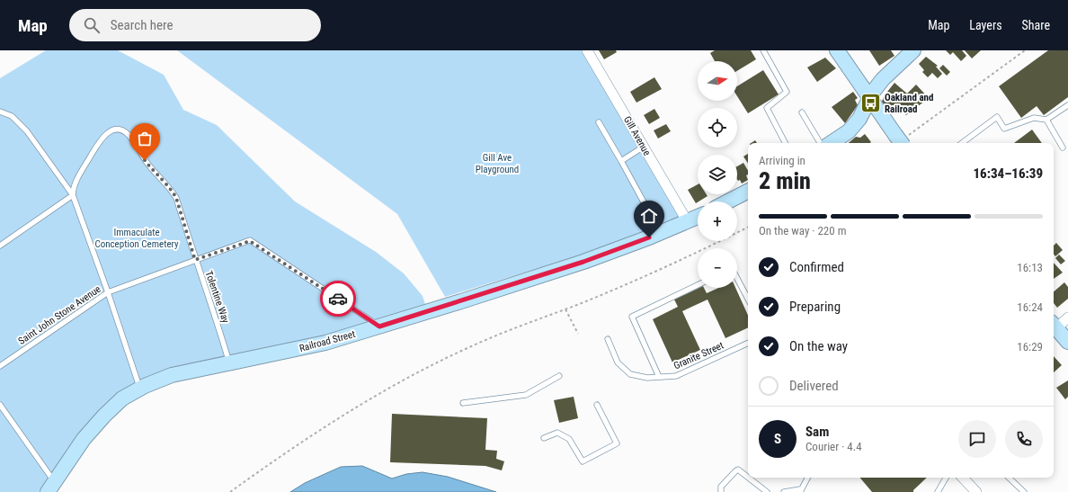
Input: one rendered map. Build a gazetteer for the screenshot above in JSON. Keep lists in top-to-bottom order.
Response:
{
  "streets": {
    "main road": ["Railroad Street"],
    "street": ["Gill Avenue"],
    "lane": ["Tolentine Way", "Saint John Stone Avenue", "Granite Street"]
  },
  "crossings": [
    ["Gill Avenue", "Railroad Street"],
    ["Tolentine Way", "Saint John Stone Avenue"],
    ["Tolentine Way", "Railroad Street"],
    ["Saint John Stone Avenue", "Railroad Street"]
  ],
  "parks": ["Gill Ave Playground", "Immaculate Conception Cemetery"],
  "places": {
    "bus stop": ["Oakland and Railroad"]
  },
  "north": "right",
  "page": {
    "header": "Map",
    "search": "Search here",
    "nav": ["Map", "Layers", "Share"],
    "map_buttons": ["+", "−"],
    "heading": ["2 min", "Arriving in", "16:34–16:39"],
    "panel": ["Sam", "Courier · 4.4"],
    "bar": "On the way · 220 m",
    "list": [
      ["Confirmed", "16:13"],
      ["Preparing", "16:24"],
      ["On the way", "16:29"],
      "Delivered"
    ],
    "round": "S"
  }
}
